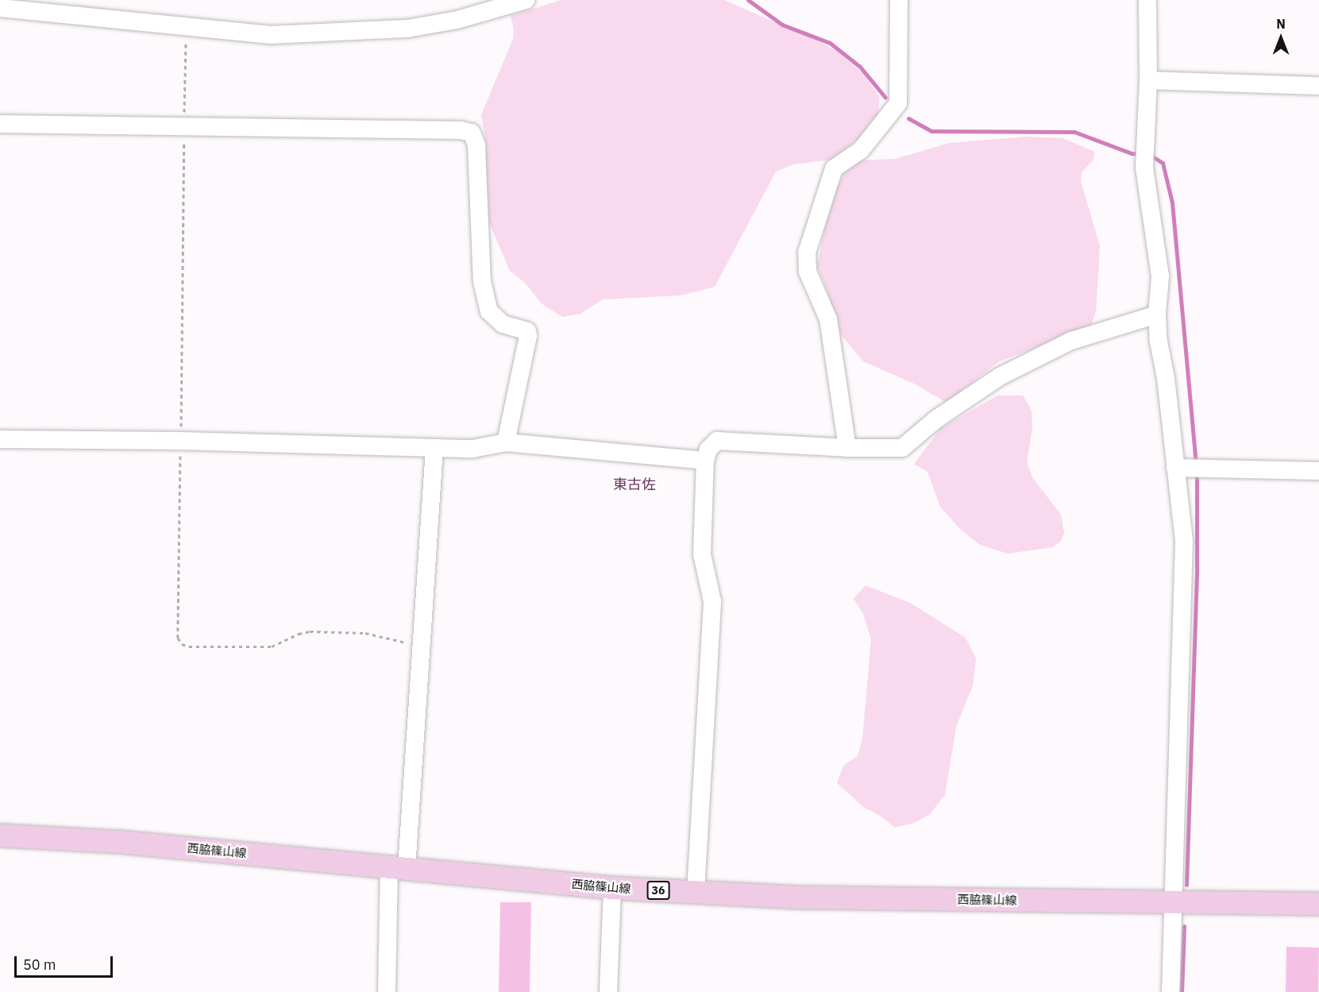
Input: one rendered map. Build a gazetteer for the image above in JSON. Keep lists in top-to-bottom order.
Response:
{
  "streets": {
    "main road": ["西脇篠山線", "36"]
  },
  "districts": ["東古佐"],
  "scale_bar": "50 m",
  "north": "top"
}
